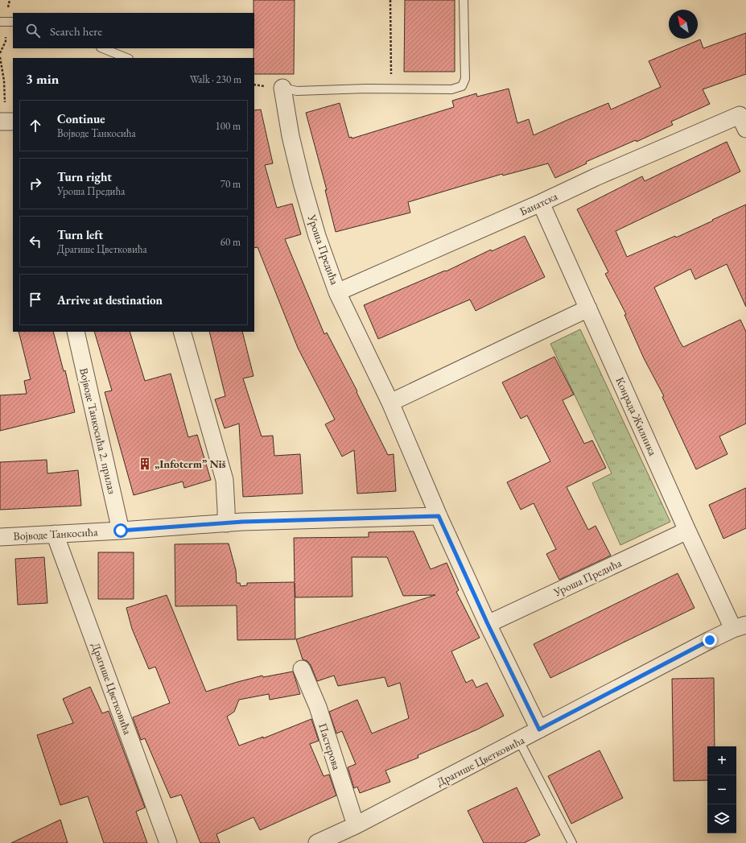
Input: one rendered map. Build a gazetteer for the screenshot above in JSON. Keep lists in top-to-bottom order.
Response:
{
  "streets": {
    "street": [
      "Банатска",
      "Уроша Предића",
      "Конрада Жилника",
      "Војводе Танкосића 2. прилаз",
      "Војводе Танкосића",
      "Драгише Цветковића",
      "Пастерова"
    ]
  },
  "crossings": [
    ["Банатска", "Уроша Предића"],
    ["Банатска", "Конрада Жилника"],
    ["Уроша Предића", "Конрада Жилника"],
    ["Уроша Предића", "Војводе Танкосића"],
    ["Уроша Предића", "Драгише Цветковића"],
    ["Конрада Жилника", "Драгише Цветковића"],
    ["Војводе Танкосића 2. прилаз", "Војводе Танкосића"],
    ["Војводе Танкосића", "Драгише Цветковића"],
    ["Драгише Цветковића", "Пастерова"]
  ],
  "places": {
    "building": ["„Infoterm” Niš"]
  },
  "north": "top left",
  "page": {
    "search": "Search here",
    "heading": ["3 min", "Walk · 230 m"],
    "list": [
      ["Continue", "Војводе Танкосића", "100 m"],
      ["Turn right", "Уроша Предића", "70 m"],
      ["Turn left", "Драгише Цветковића", "60 m"],
      "Arrive at destination"
    ],
    "map_buttons": ["+", "−"]
  }
}
